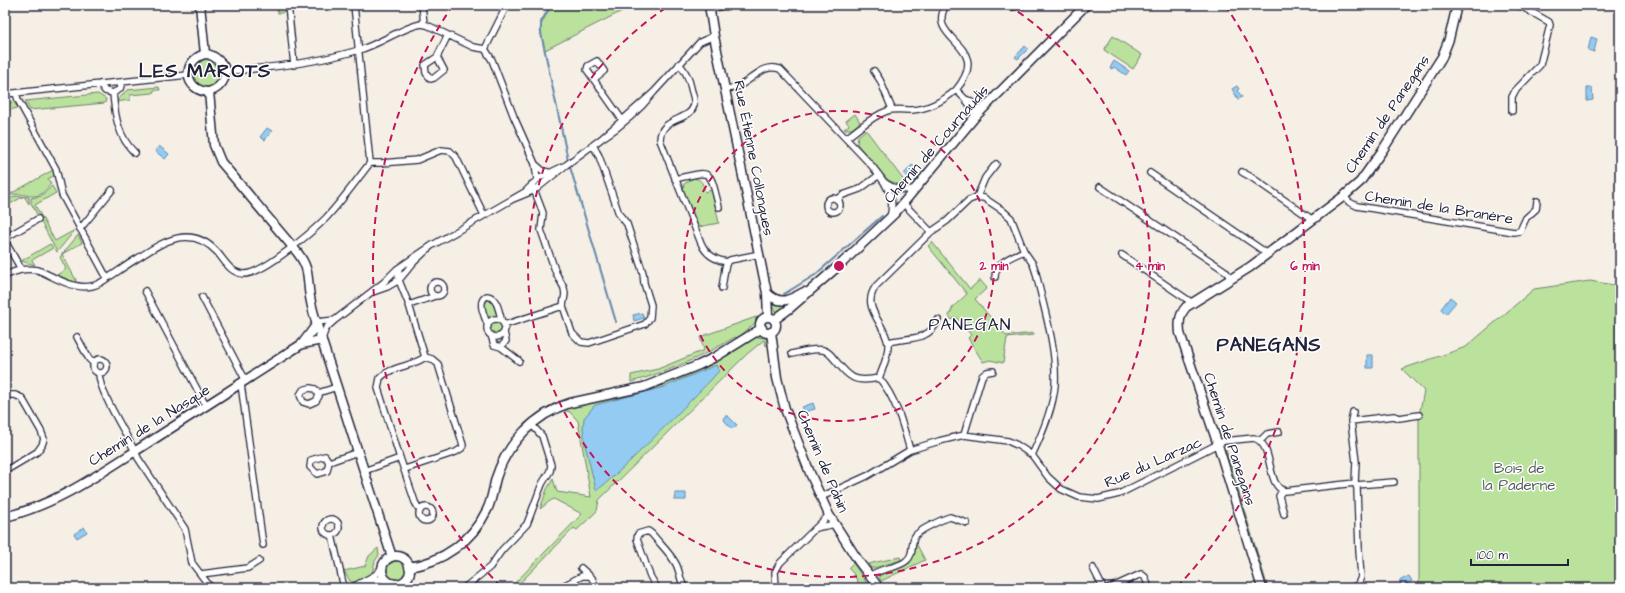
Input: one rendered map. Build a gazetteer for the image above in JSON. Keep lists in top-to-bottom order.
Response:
{
  "streets": {
    "street": [
      "Chemin de Panegans",
      "Chemin de Cournaudis",
      "Rue Étienne Collongues",
      "Chemin de la Branère",
      "Chemin de la Nasque",
      "Chemin de Pahin",
      "Rue du Larzac"
    ]
  },
  "crossings": [
    ["Chemin de Panegans", "Chemin de la Branère"],
    ["Chemin de Panegans", "Rue du Larzac"],
    ["Chemin de Cournaudis", "Rue Étienne Collongues"],
    ["Chemin de Cournaudis", "Chemin de Pahin"],
    ["Rue Étienne Collongues", "Chemin de Pahin"],
    ["Chemin de Pahin", "Rue du Larzac"]
  ],
  "districts": ["LES MAROTS", "PANEGAN", "PANEGANS"],
  "parks": ["Bois de la Paderne"],
  "scale_bar": "100 m",
  "rings": ["2 min", "4 min", "6 min"]
}
